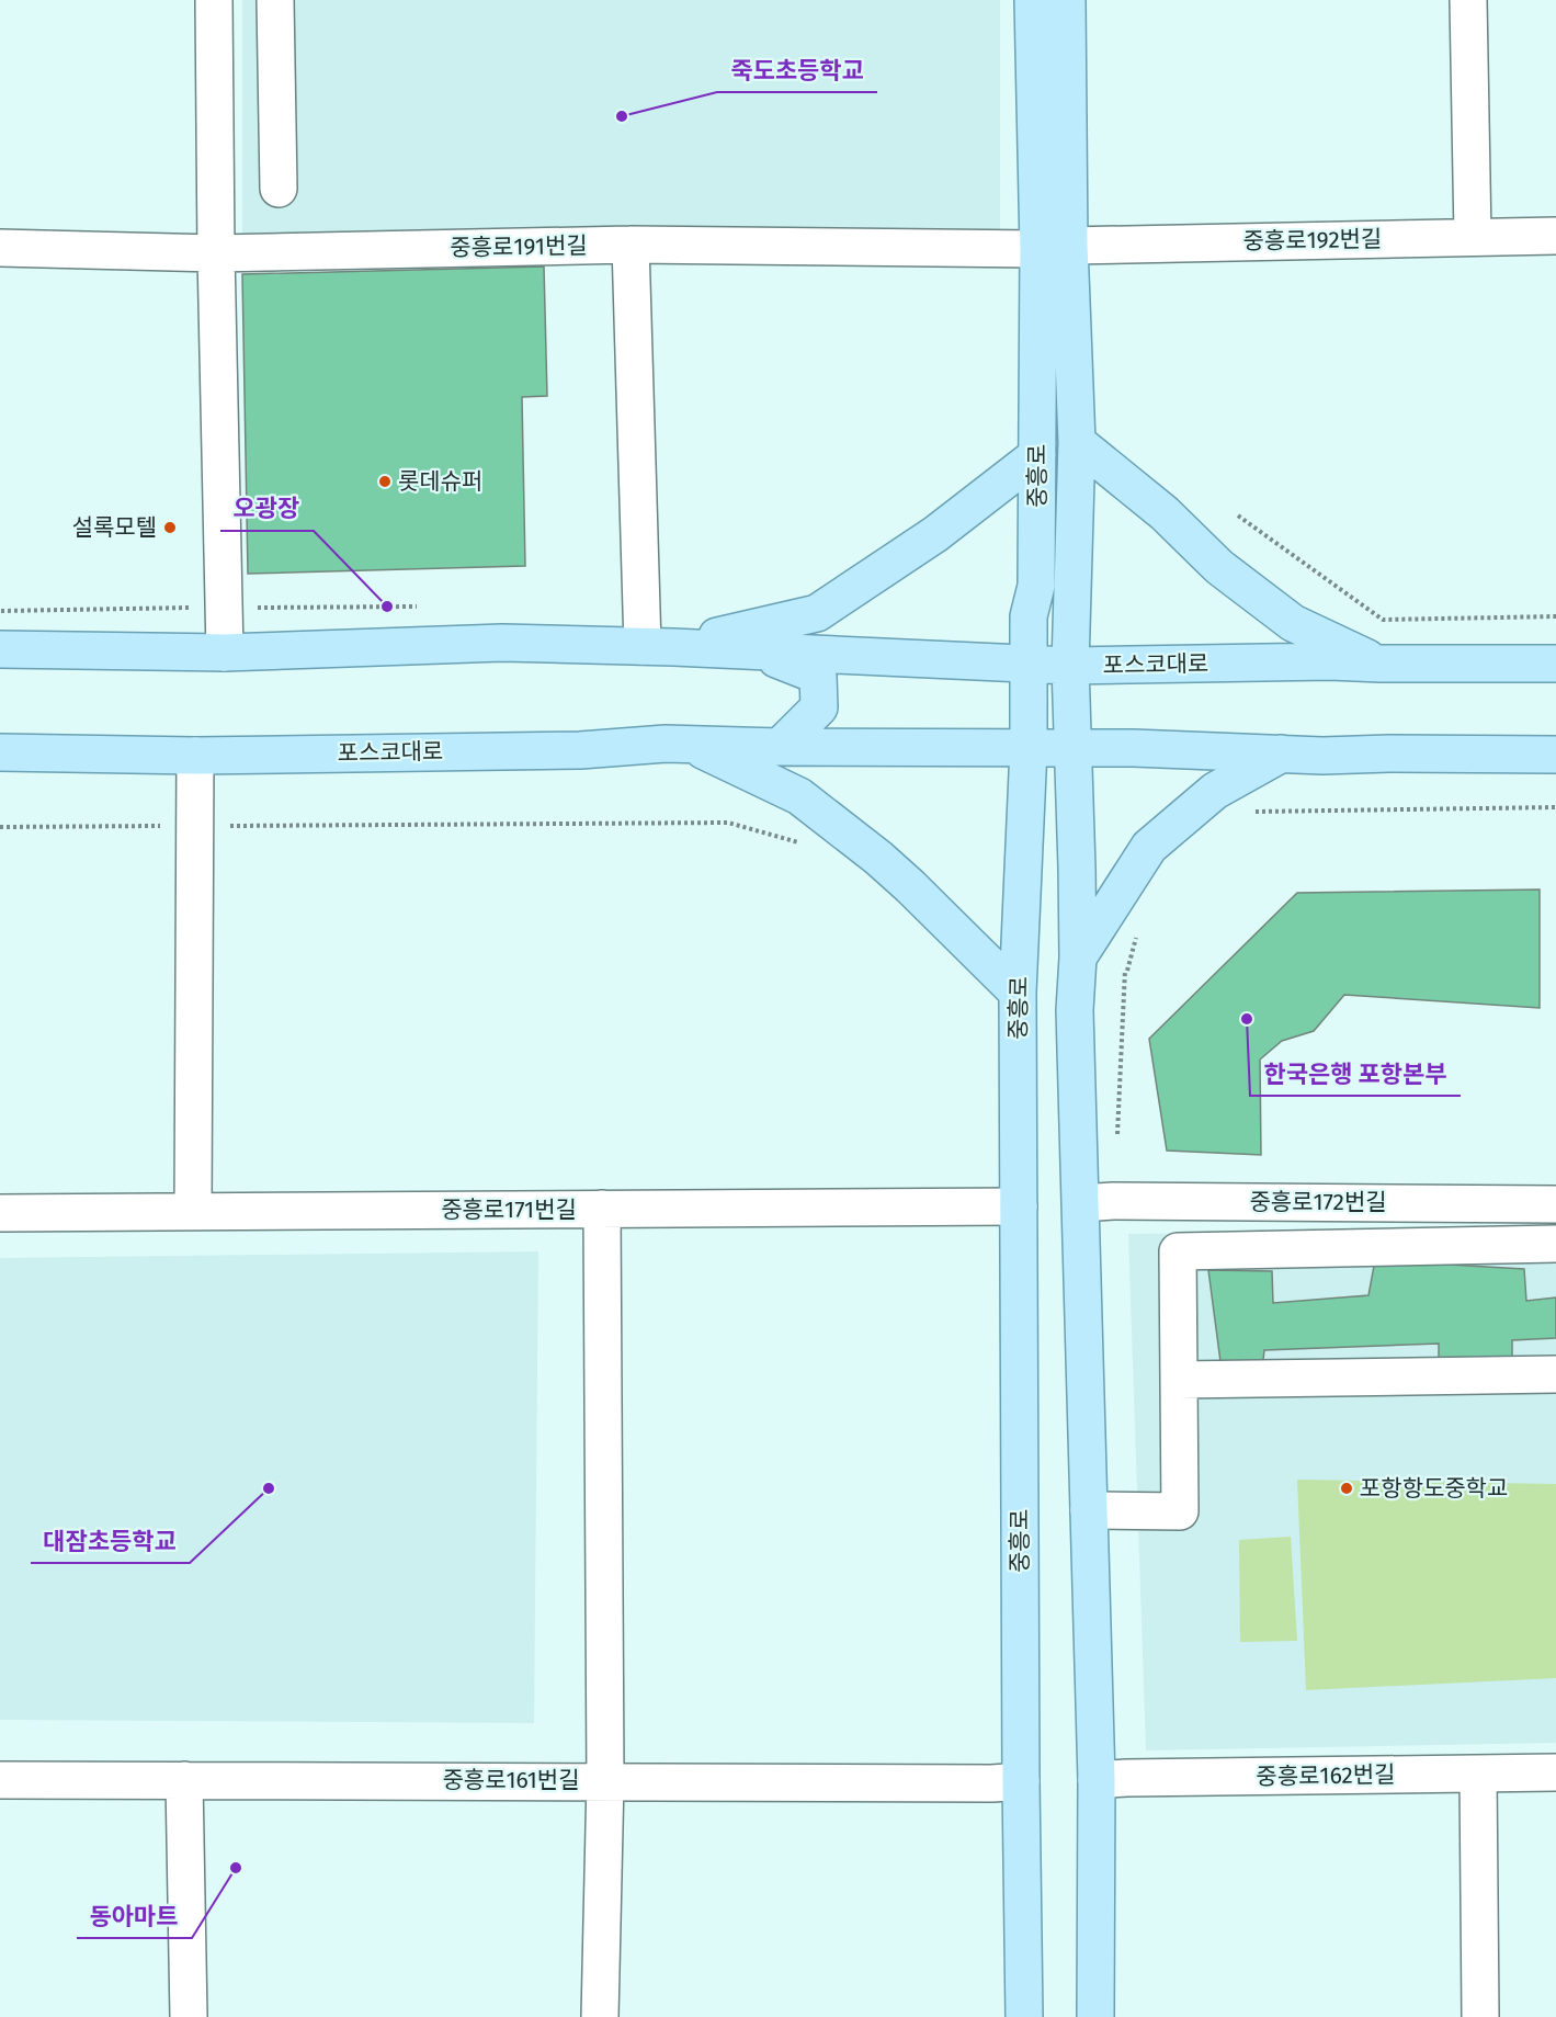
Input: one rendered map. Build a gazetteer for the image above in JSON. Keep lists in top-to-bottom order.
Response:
{
  "streets": {
    "main road": ["중흥로", "포스코대로"],
    "street": [
      "중흥로192번길",
      "중흥로191번길",
      "중흥로172번길",
      "중흥로171번길",
      "중흥로162번길",
      "중흥로161번길"
    ]
  },
  "crossings": [
    ["중흥로192번길", "중흥로191번길"],
    ["중흥로192번길", "중흥로"],
    ["중흥로191번길", "중흥로"],
    ["중흥로", "포스코대로"],
    ["중흥로", "중흥로172번길"],
    ["중흥로", "중흥로171번길"],
    ["중흥로", "중흥로162번길"],
    ["중흥로", "중흥로161번길"]
  ],
  "places": [
    "죽도초등학교",
    "롯데슈퍼",
    "설록모텔",
    "오광장",
    "한국은행 포항본부",
    "대잠초등학교",
    "포항항도중학교",
    "동아마트"
  ]
}
